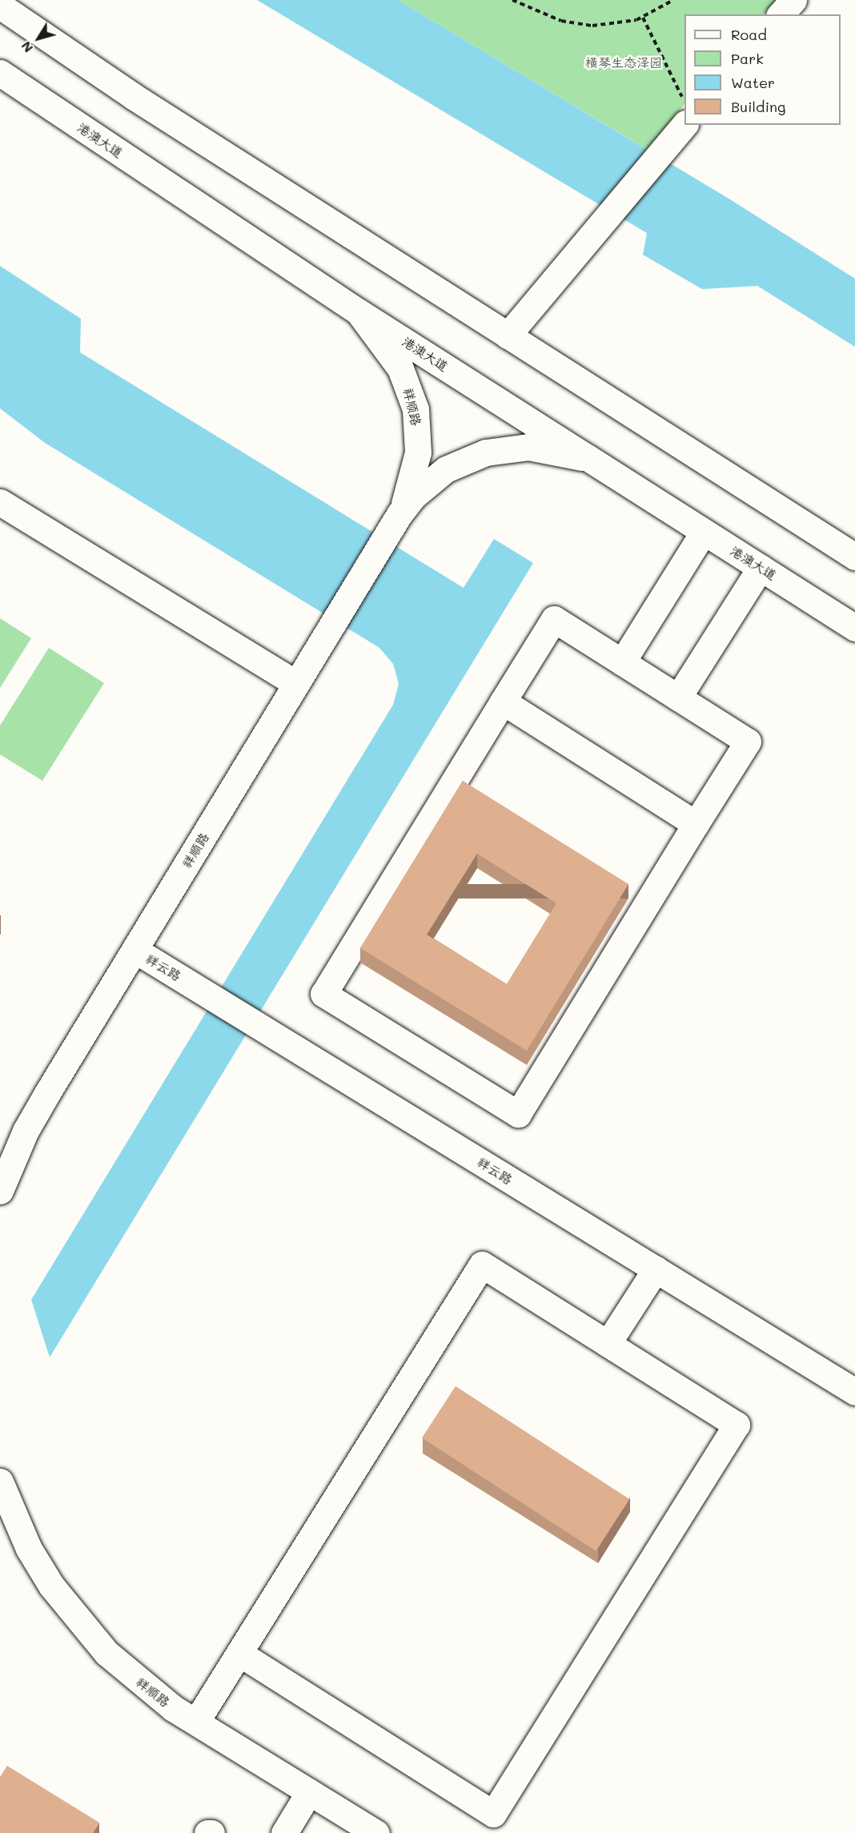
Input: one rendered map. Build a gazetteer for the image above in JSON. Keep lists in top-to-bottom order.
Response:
{
  "streets": {
    "street": ["港澳大道", "祥顺路", "祥云路"]
  },
  "crossings": [
    ["港澳大道", "祥顺路"],
    ["祥顺路", "祥云路"]
  ],
  "parks": ["横琴生态泽园"],
  "legend": [
    "Road",
    "Park",
    "Water",
    "Building"
  ],
  "north": "bottom left"
}
